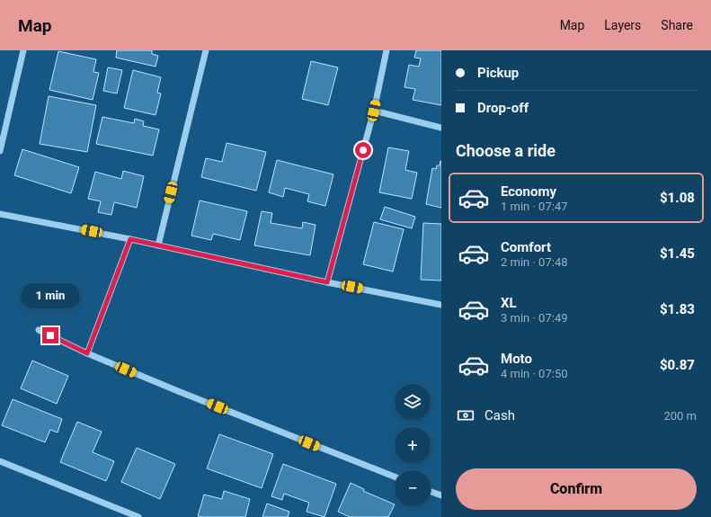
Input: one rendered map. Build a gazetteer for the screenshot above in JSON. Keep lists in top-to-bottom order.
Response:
{
  "page": {
    "header": "Map",
    "nav": ["Map", "Layers", "Share"],
    "banner": ["Pickup", "Drop-off"],
    "heading": "Choose a ride",
    "list": [
      {
        "name": "Economy",
        "note": "1 min · 07:47",
        "value": "$1.08"
      },
      {
        "name": "Comfort",
        "note": "2 min · 07:48",
        "value": "$1.45"
      },
      {
        "name": "XL",
        "note": "3 min · 07:49",
        "value": "$1.83"
      },
      {
        "name": "Moto",
        "note": "4 min · 07:50",
        "value": "$0.87"
      }
    ],
    "bubble": "1 min",
    "map_buttons": ["+", "−"],
    "pay": ["Cash", "200 m"],
    "buttons": "Confirm"
  }
}
